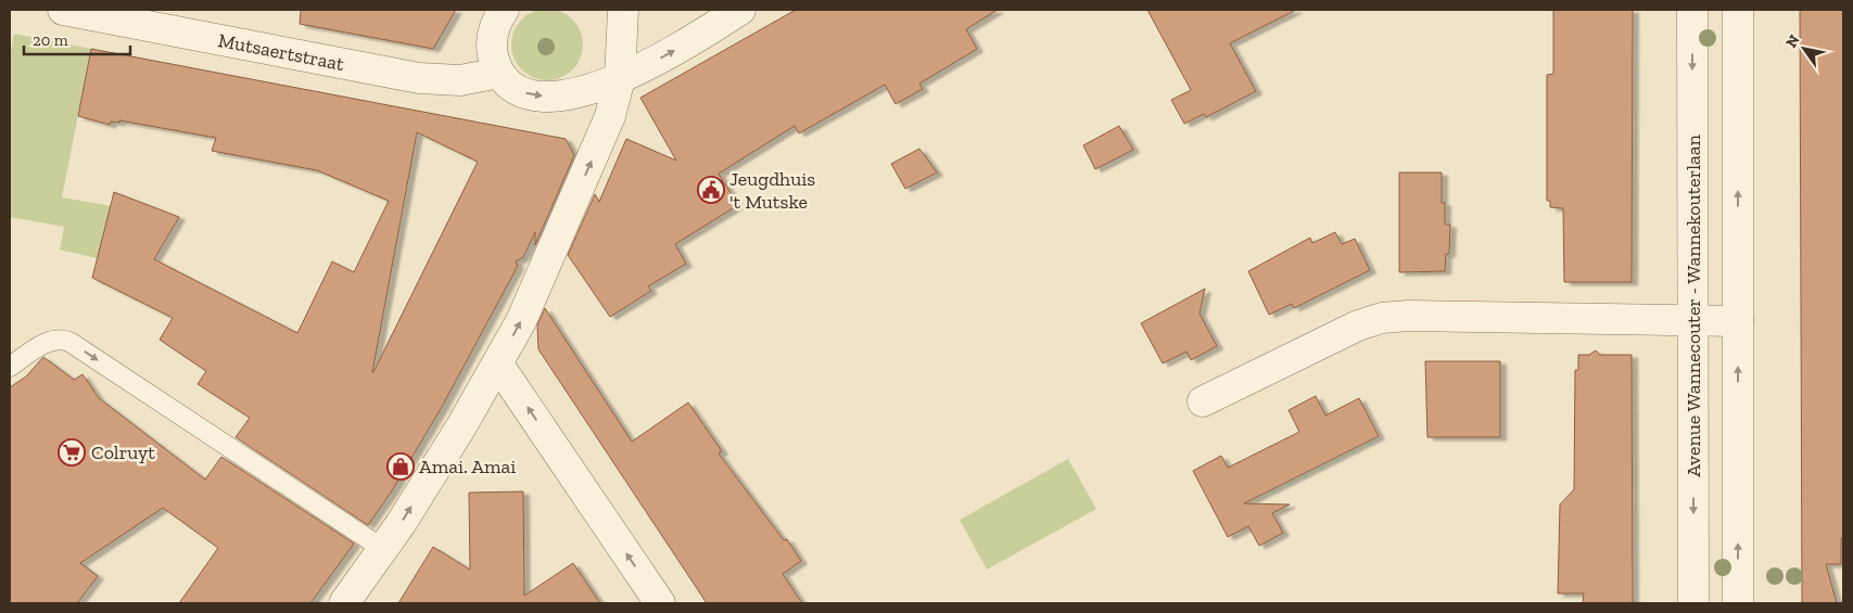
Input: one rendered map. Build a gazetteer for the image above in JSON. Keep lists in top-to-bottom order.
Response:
{
  "streets": {
    "street": ["Mutsaertstraat", "Avenue Wannecouter - Wannekouterlaan"]
  },
  "places": {
    "public building": ["Jeugdhuis 't Mutske"],
    "supermarket": ["Colruyt"],
    "shop": ["Amai. Amai"]
  },
  "scale_bar": "20 m",
  "north": "top left"
}
